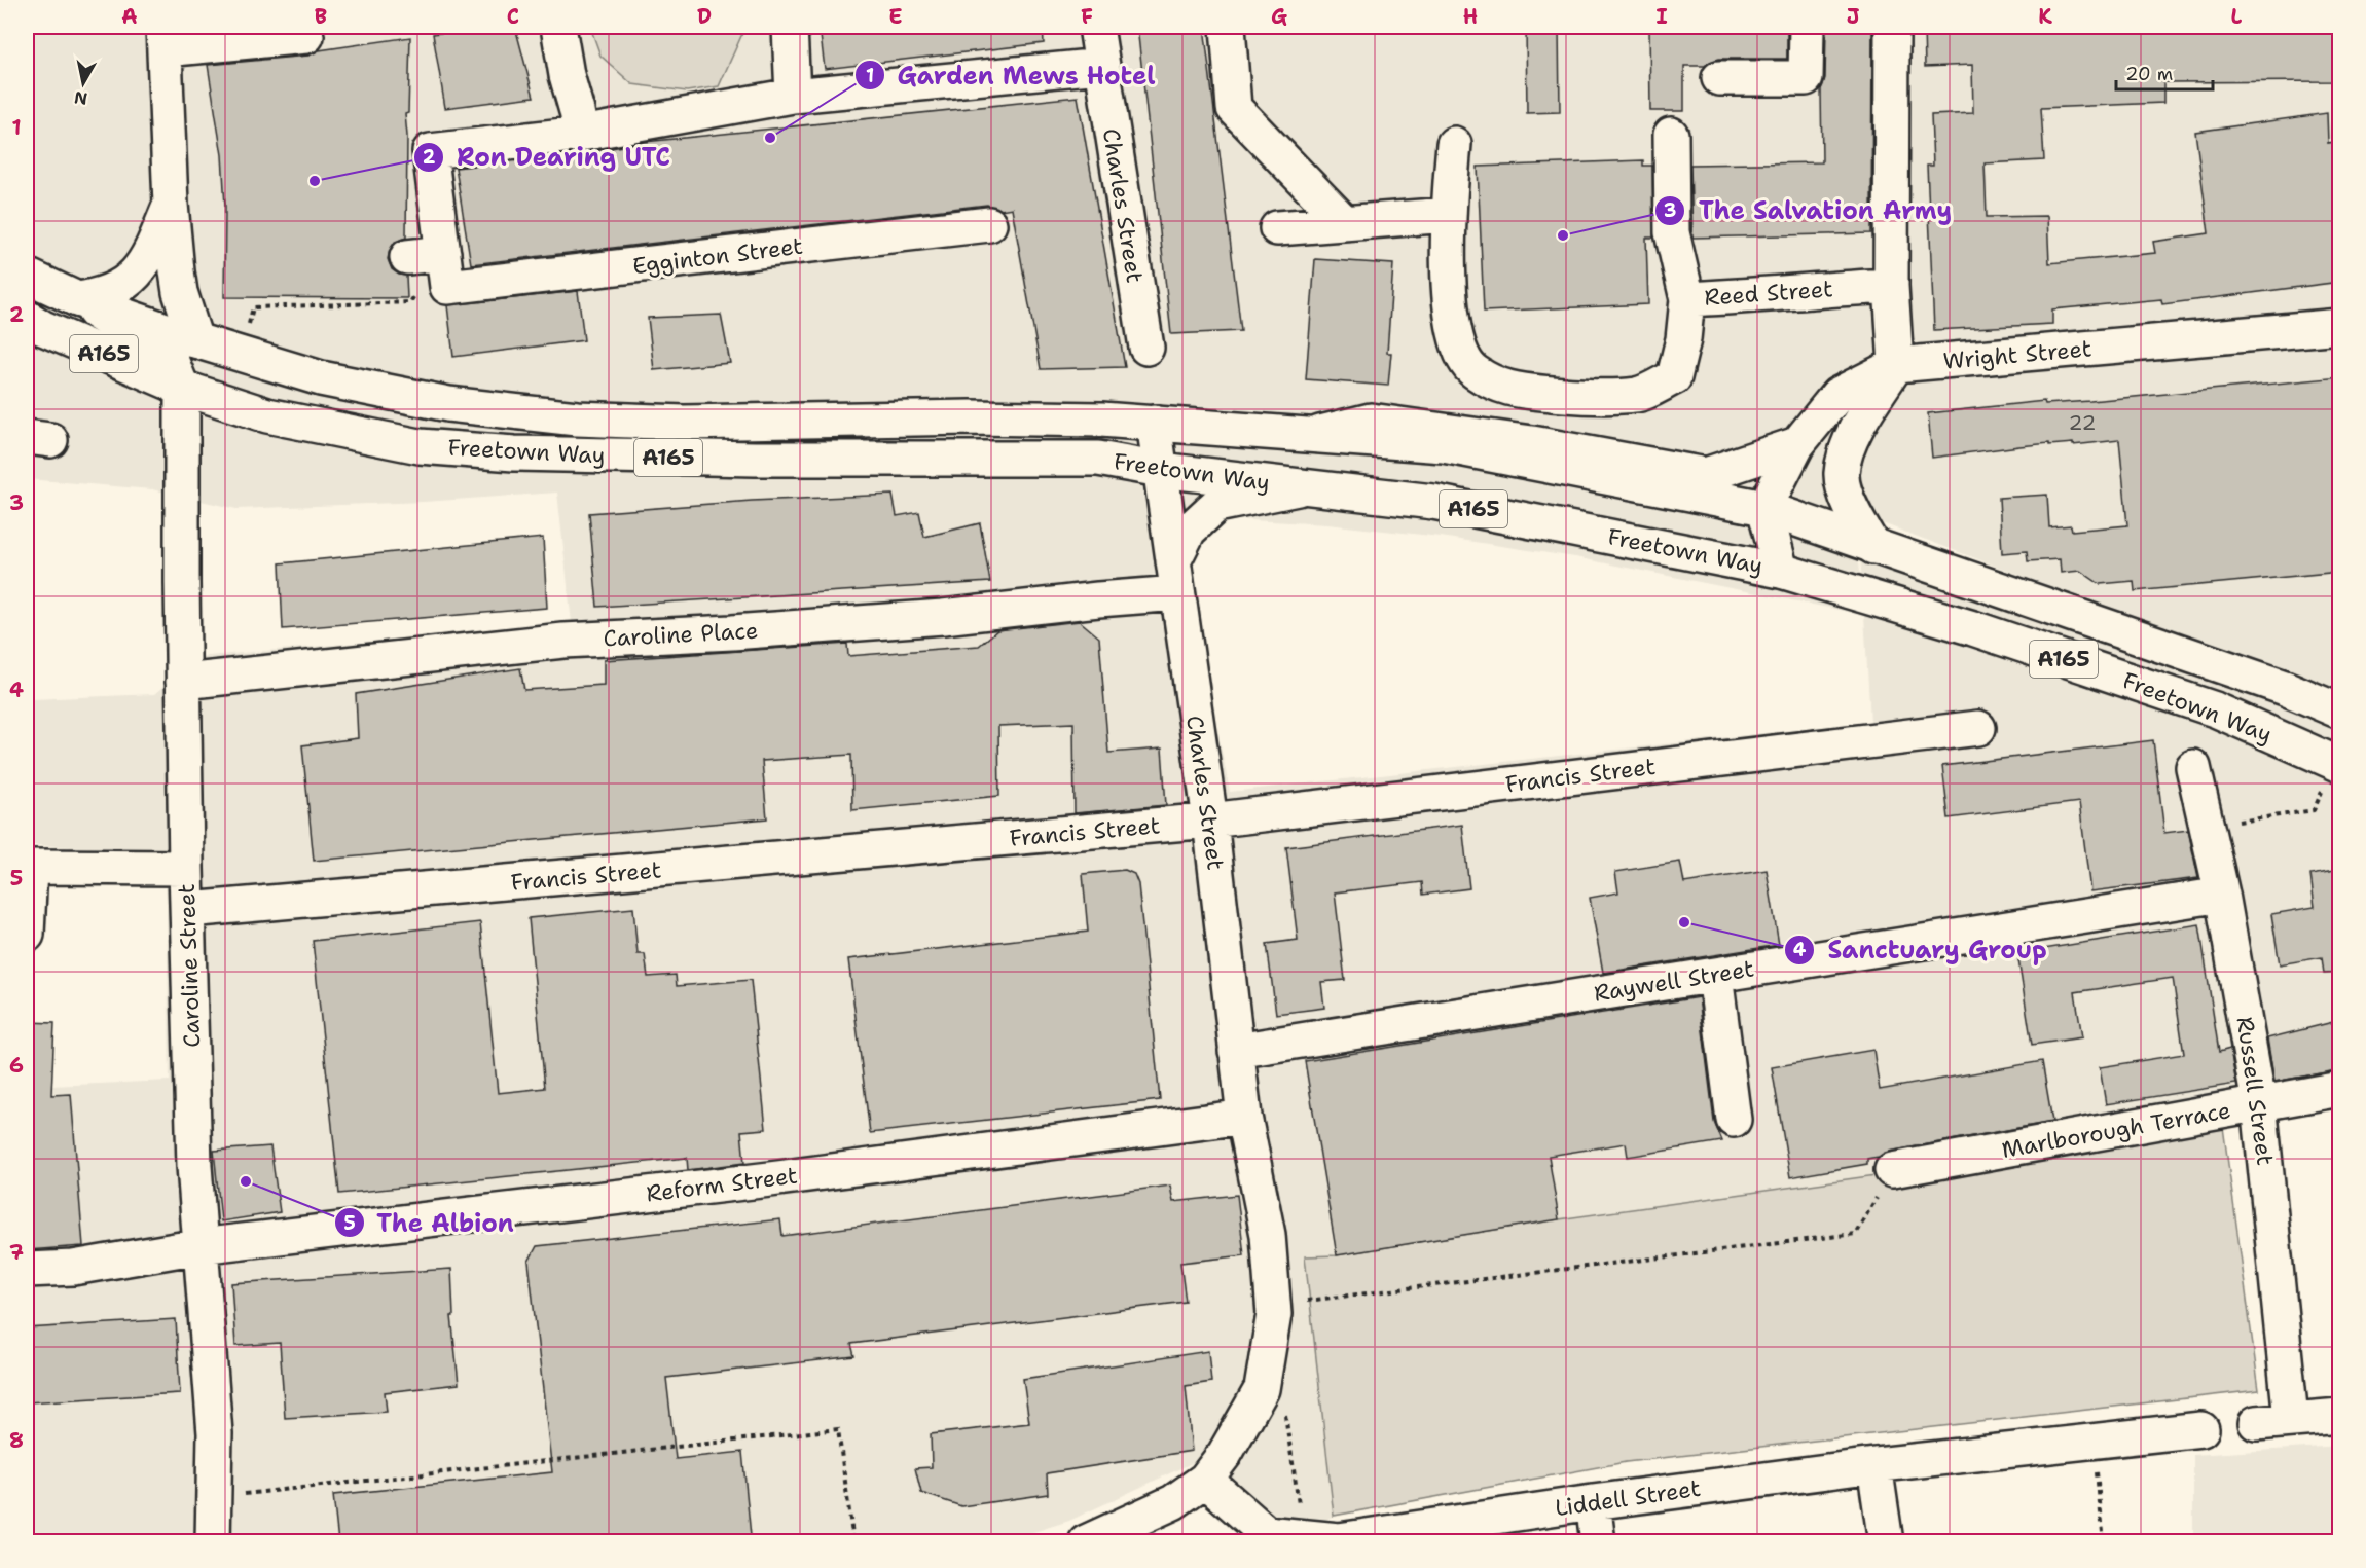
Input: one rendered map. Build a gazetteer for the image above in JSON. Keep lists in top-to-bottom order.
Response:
{
  "streets": {
    "main road": [
      "Charles Street",
      "Egginton Street",
      "Reed Street",
      "A165",
      "Wright Street",
      "Freetown Way",
      "Caroline Place",
      "Francis Street",
      "Caroline Street",
      "Raywell Street",
      "Russell Street",
      "Marlborough Terrace",
      "Reform Street",
      "Liddell Street"
    ]
  },
  "crossings": [
    ["Charles Street", "Freetown Way"],
    ["Charles Street", "Caroline Place"],
    ["Charles Street", "Francis Street"],
    ["Charles Street", "Raywell Street"],
    ["Charles Street", "Reform Street"],
    ["Charles Street", "Liddell Street"],
    ["Wright Street", "Freetown Way"],
    ["Freetown Way", "Caroline Street"],
    ["Caroline Place", "Caroline Street"],
    ["Francis Street", "Caroline Street"],
    ["Caroline Street", "Reform Street"],
    ["Raywell Street", "Russell Street"],
    ["Russell Street", "Marlborough Terrace"]
  ],
  "places": [
    "Garden Mews Hotel",
    "Ron Dearing UTC",
    "The Salvation Army",
    "Sanctuary Group",
    "The Albion"
  ],
  "house_numbers": ["22"],
  "scale_bar": "20 m",
  "north": "bottom",
  "grid": {
    "columns": [
      "A",
      "B",
      "C",
      "D",
      "E",
      "F",
      "G",
      "H",
      "I",
      "J",
      "K",
      "L"
    ],
    "rows": [
      "1",
      "2",
      "3",
      "4",
      "5",
      "6",
      "7",
      "8"
    ]
  }
}
